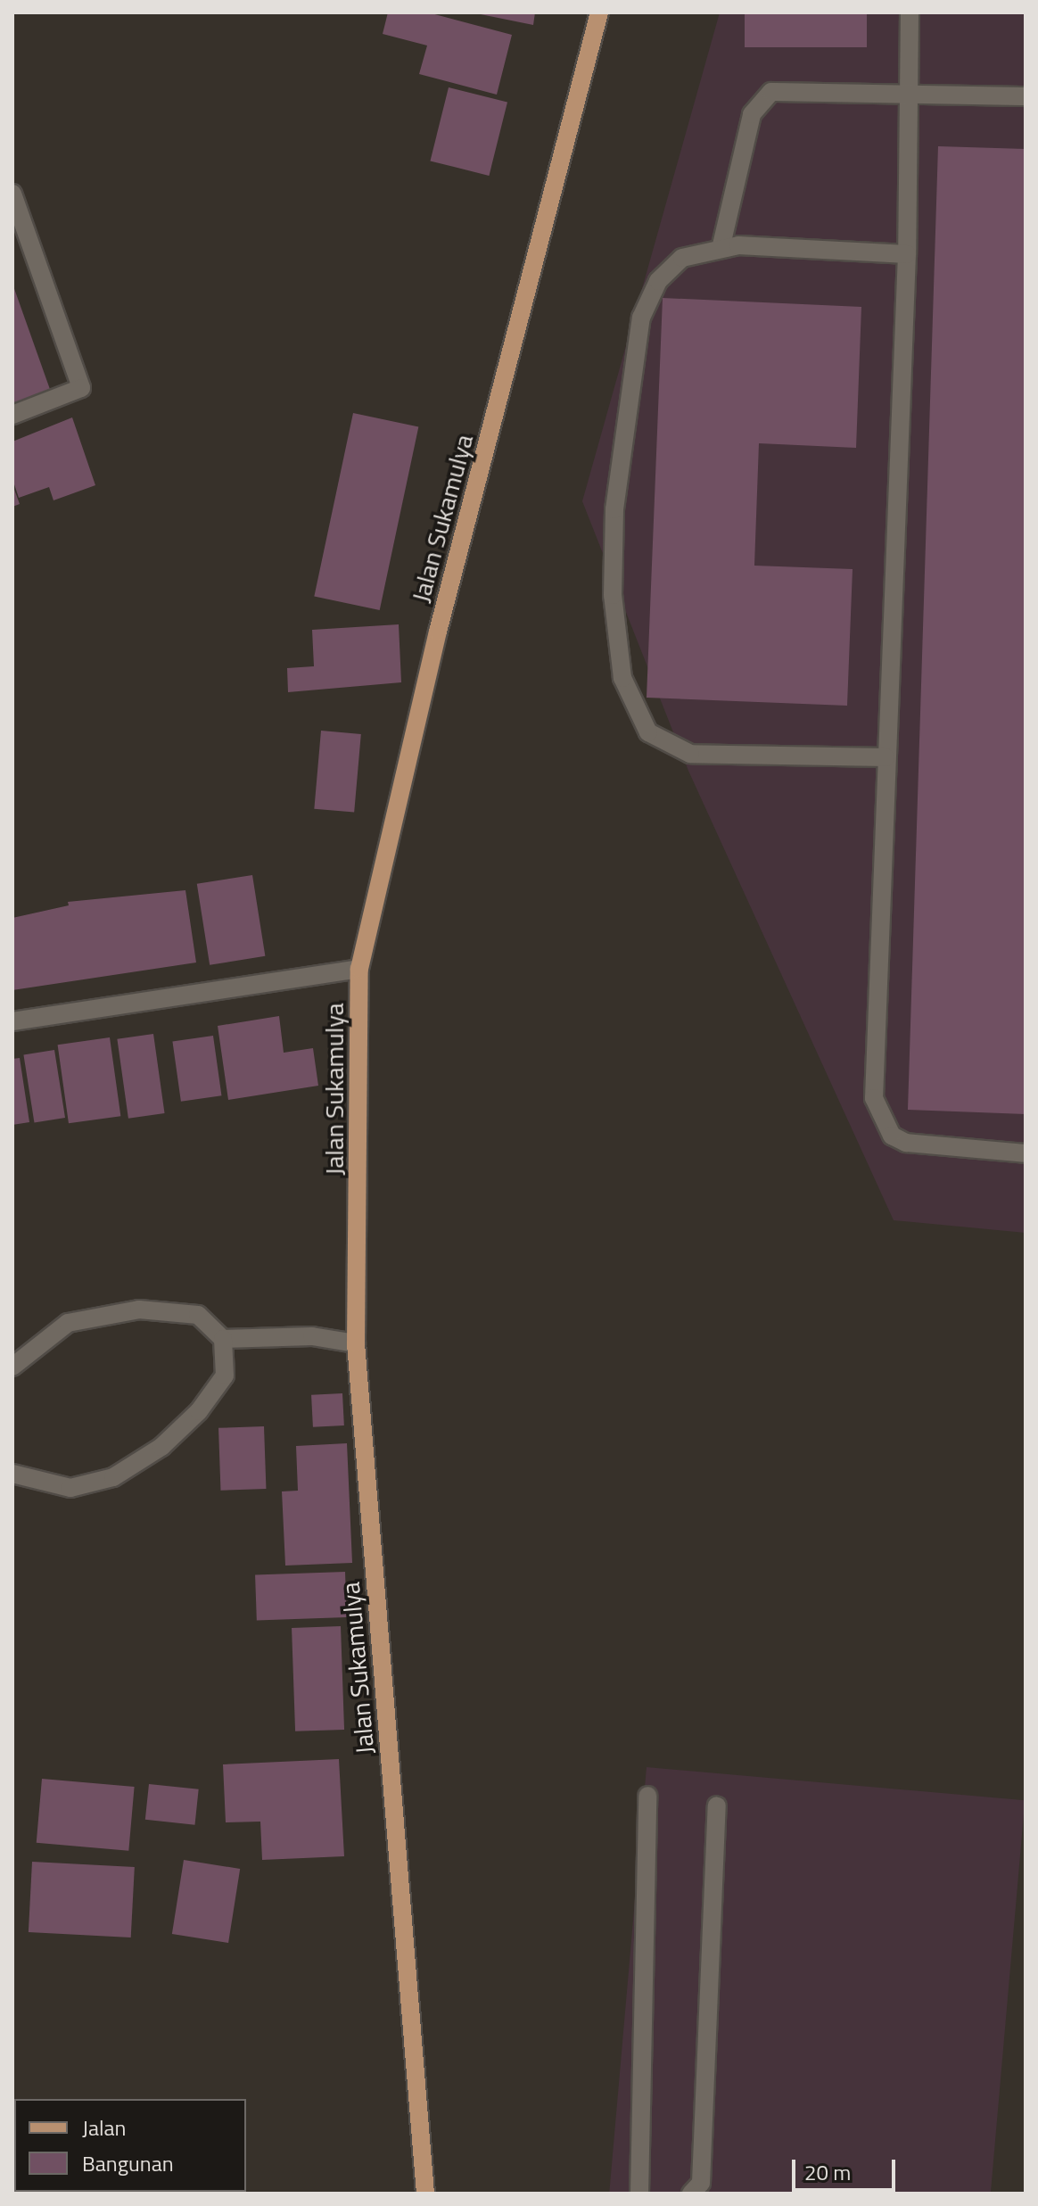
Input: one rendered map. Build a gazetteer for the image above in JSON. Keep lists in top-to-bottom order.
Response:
{
  "streets": {
    "main road": ["Jalan Sukamulya"]
  },
  "legend": ["Jalan", "Bangunan"],
  "scale_bar": "20 m"
}
